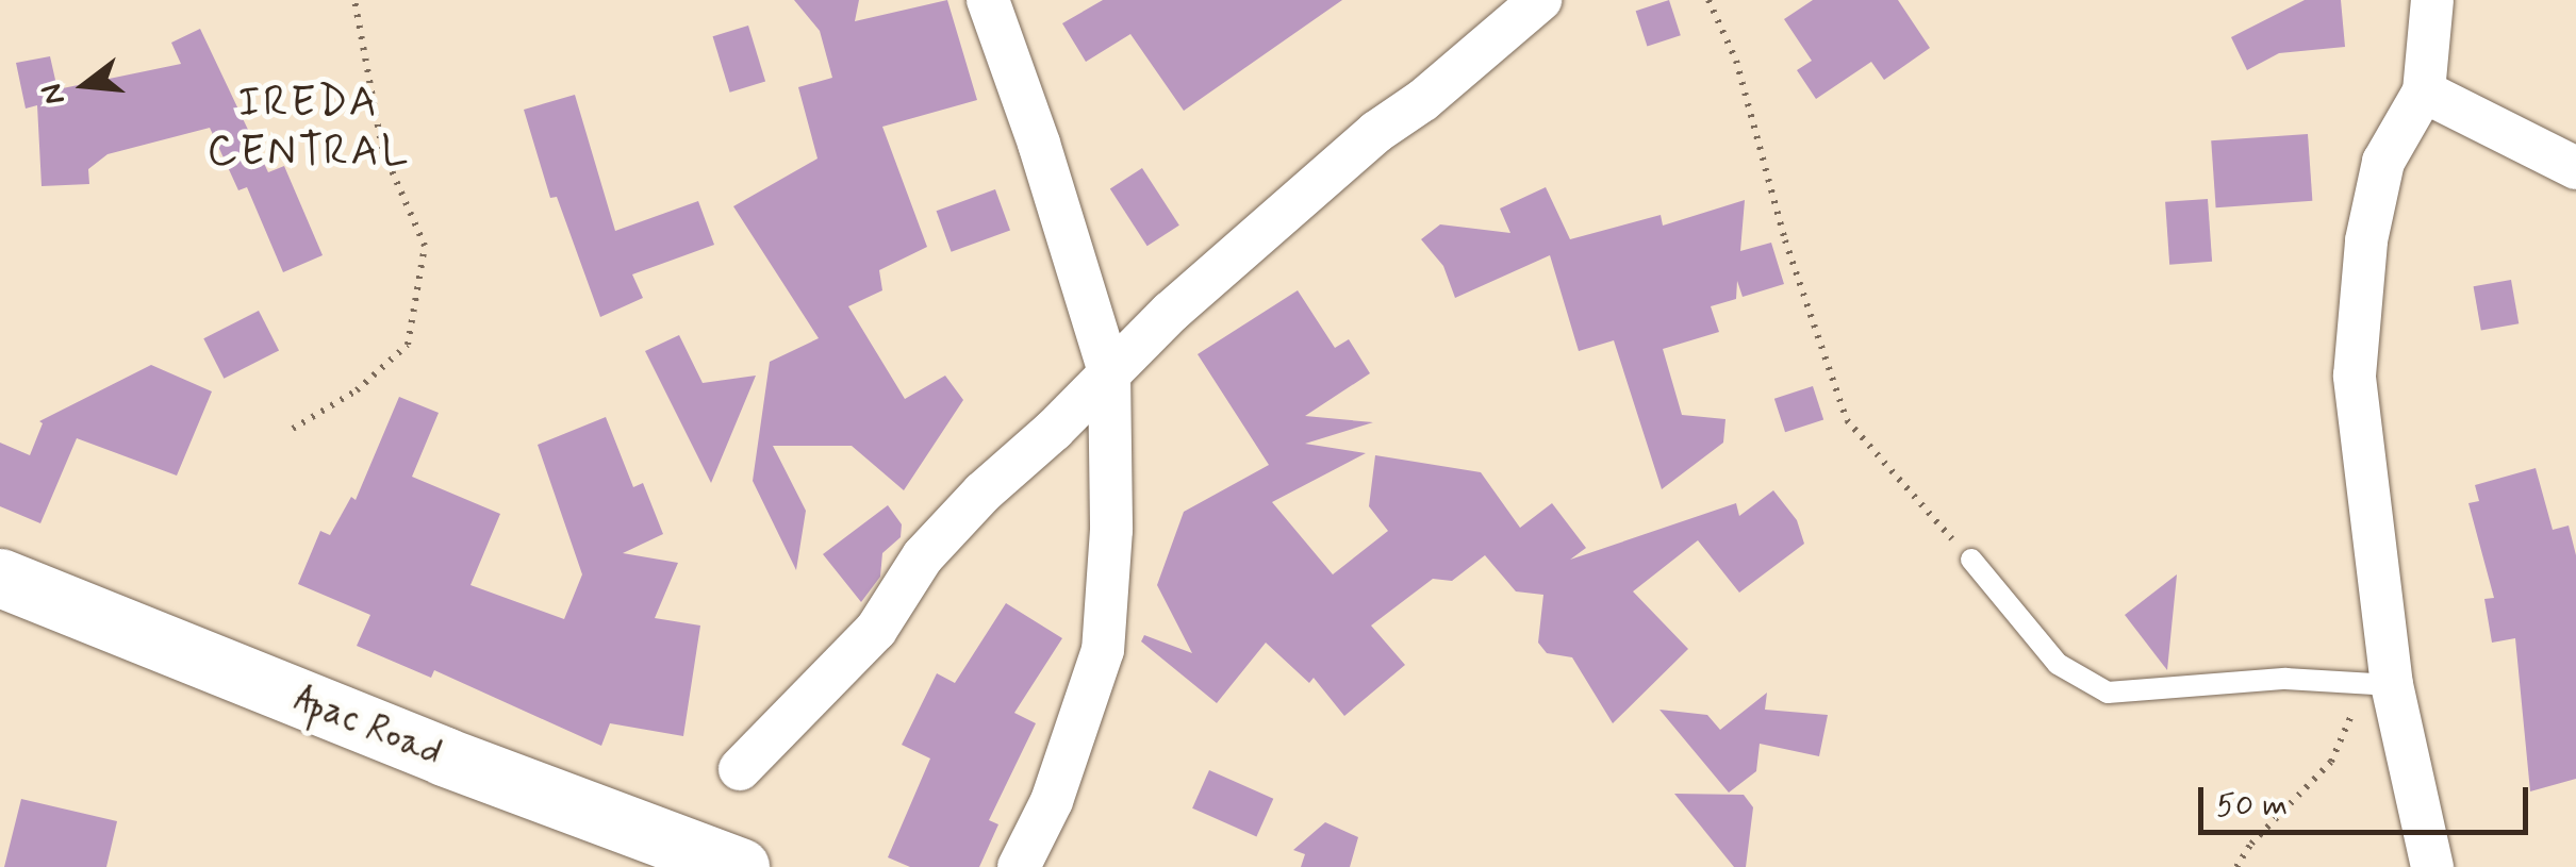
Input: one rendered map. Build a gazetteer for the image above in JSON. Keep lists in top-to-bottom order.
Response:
{
  "streets": {
    "main road": ["Apac Road"]
  },
  "districts": ["IREDA CENTRAL"],
  "scale_bar": "50 m",
  "north": "left"
}
